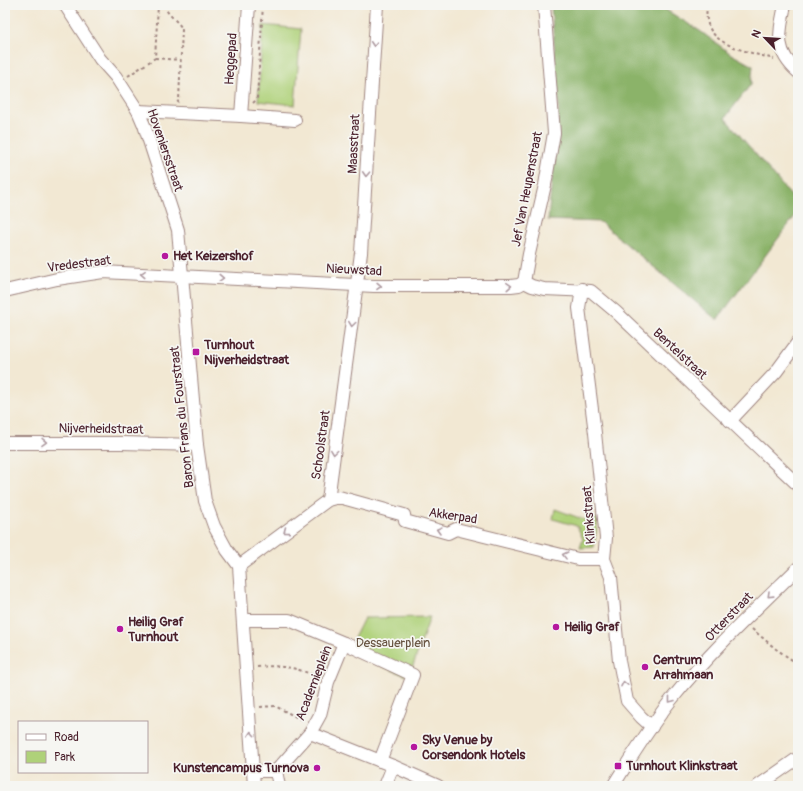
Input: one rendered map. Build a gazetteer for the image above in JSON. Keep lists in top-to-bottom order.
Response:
{
  "streets": {
    "street": [
      "Heggepad",
      "Maasstraat",
      "Hoveniersstraat",
      "Jef Van Heupenstraat",
      "Vredestraat",
      "Nieuwstad",
      "Bentelstraat",
      "Baron Frans du Fourstraat",
      "Nijverheidstraat",
      "Schoolstraat",
      "Klinkstraat",
      "Akkerpad",
      "Otterstraat",
      "Academieplein"
    ]
  },
  "crossings": [
    ["Maasstraat", "Nieuwstad"],
    ["Maasstraat", "Schoolstraat"],
    ["Hoveniersstraat", "Vredestraat"],
    ["Hoveniersstraat", "Nieuwstad"],
    ["Hoveniersstraat", "Baron Frans du Fourstraat"],
    ["Jef Van Heupenstraat", "Nieuwstad"],
    ["Jef Van Heupenstraat", "Bentelstraat"],
    ["Vredestraat", "Nieuwstad"],
    ["Vredestraat", "Baron Frans du Fourstraat"],
    ["Nieuwstad", "Bentelstraat"],
    ["Nieuwstad", "Baron Frans du Fourstraat"],
    ["Nieuwstad", "Schoolstraat"],
    ["Bentelstraat", "Klinkstraat"],
    ["Baron Frans du Fourstraat", "Nijverheidstraat"],
    ["Schoolstraat", "Akkerpad"],
    ["Klinkstraat", "Akkerpad"],
    ["Klinkstraat", "Otterstraat"]
  ],
  "one_way": [
    "Maasstraat",
    "Vredestraat",
    "Nieuwstad",
    "Nijverheidstraat",
    "Schoolstraat",
    "Klinkstraat",
    "Akkerpad",
    "Otterstraat"
  ],
  "parks": ["Dessauerplein"],
  "places": {
    "other": [
      "Het Keizershof",
      "Heilig Graf",
      "Heilig Graf Turnhout",
      "Centrum Arrahmaan",
      "Sky Venue by Corsendonk Hotels",
      "Kunstencampus Turnova"
    ],
    "transit": ["Turnhout Nijverheidstraat", "Turnhout Klinkstraat"]
  },
  "legend": ["Road", "Park"],
  "north": "top left"
}
